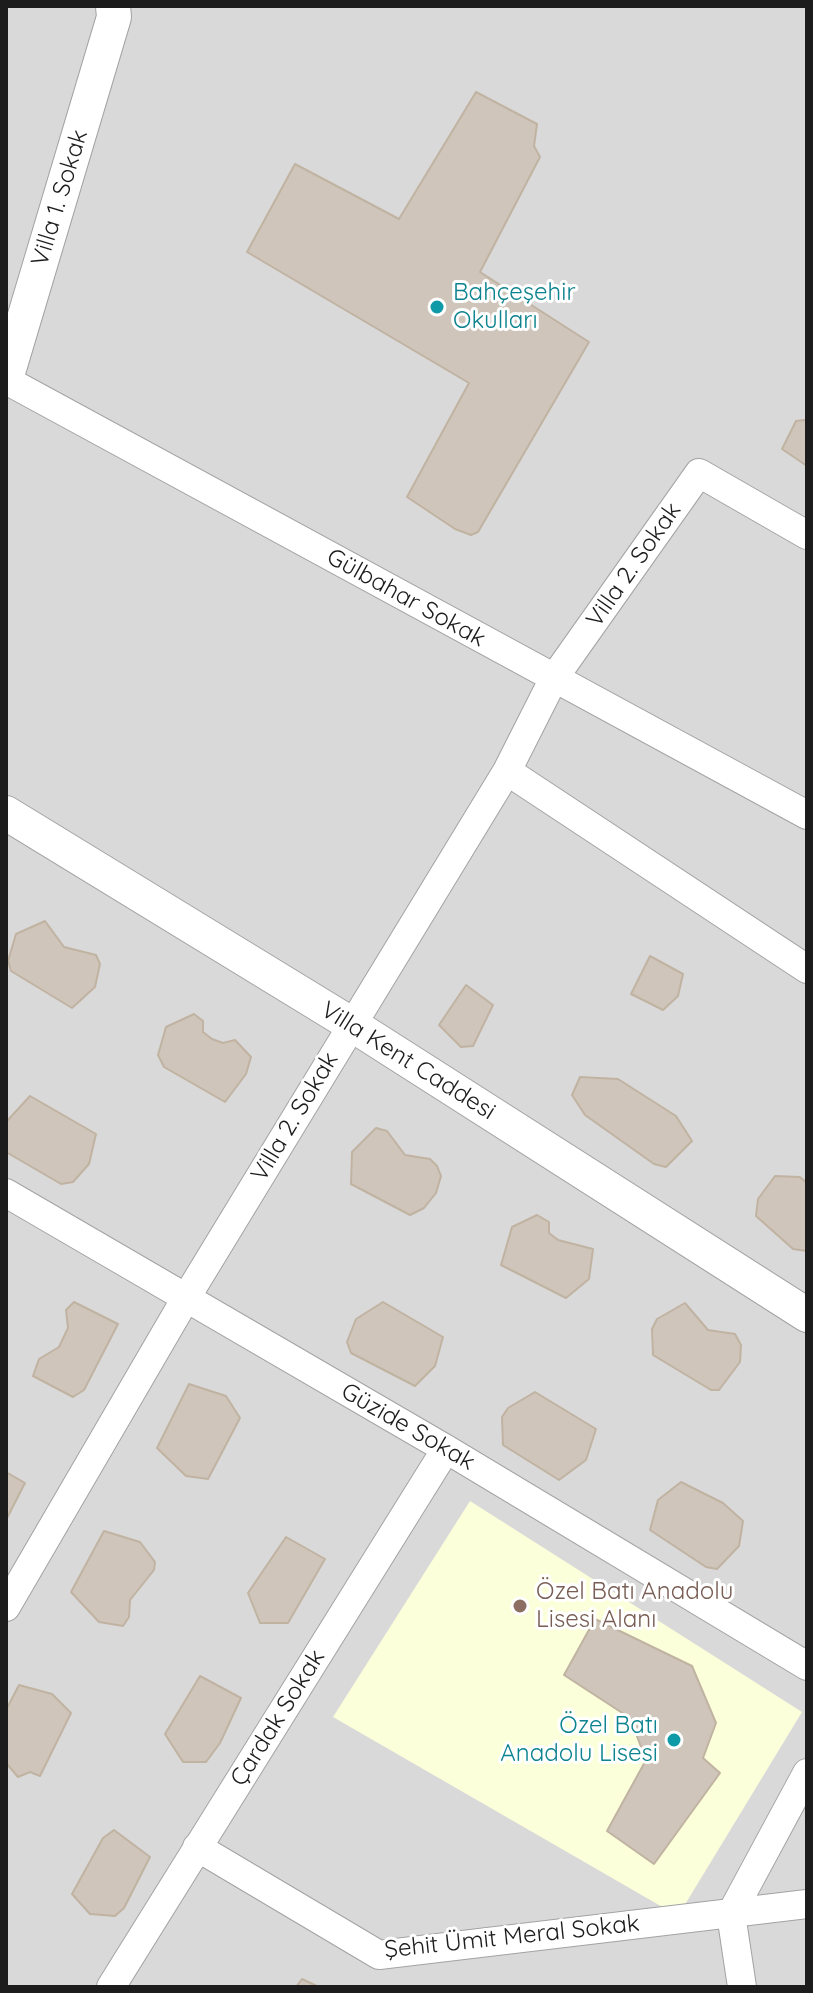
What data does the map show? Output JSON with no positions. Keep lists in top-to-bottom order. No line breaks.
{"streets":{"street":["Villa 1. Sokak","Villa 2. Sokak","Gülbahar Sokak","Villa Kent Caddesi","Güzide Sokak","Çardak Sokak","Şehit Ümit Meral Sokak"]},"crossings":[["Villa 1. Sokak","Gülbahar Sokak"],["Villa 2. Sokak","Gülbahar Sokak"],["Villa 2. Sokak","Villa Kent Caddesi"],["Villa 2. Sokak","Güzide Sokak"],["Güzide Sokak","Çardak Sokak"],["Çardak Sokak","Şehit Ümit Meral Sokak"]],"places":["Bahçeşehir Okulları","Özel Batı Anadolu Lisesi Alanı","Özel Batı Anadolu Lisesi"]}
